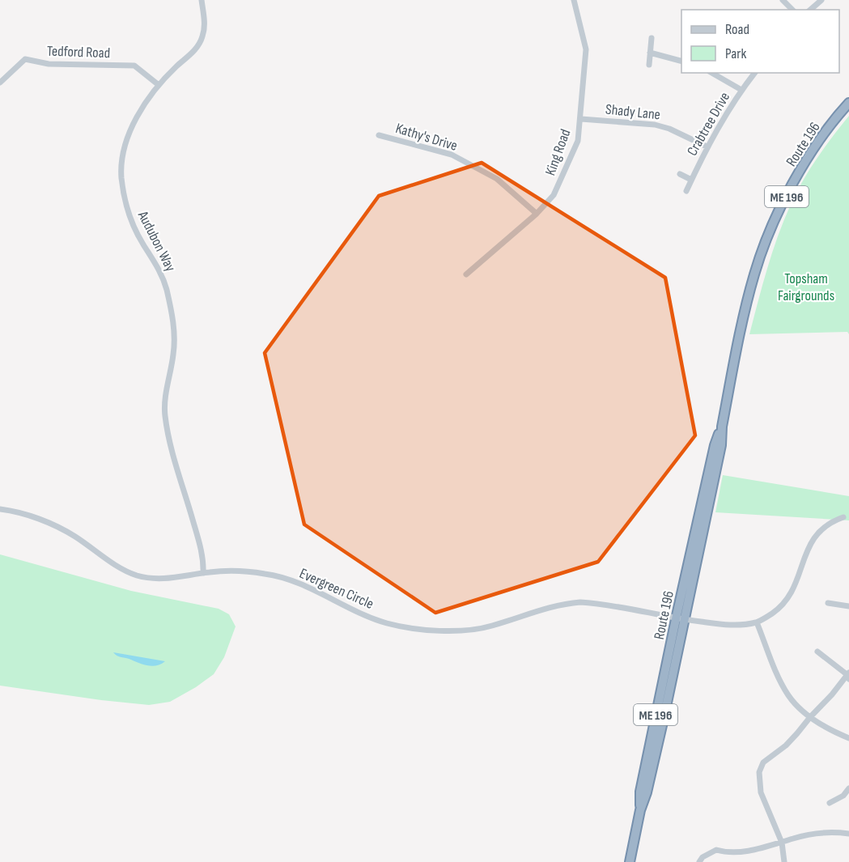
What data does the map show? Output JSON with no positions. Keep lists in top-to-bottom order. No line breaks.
{"streets":{"highway":["Route 196","ME 196"],"street":["Tedford Road","Shady Lane","Crabtree Drive","Kathy's Drive","King Road","Audubon Way","Evergreen Circle"]},"crossings":[["Tedford Road","Audubon Way"],["Shady Lane","Crabtree Drive"],["Shady Lane","King Road"],["Kathy's Drive","King Road"],["Route 196","Evergreen Circle"],["Audubon Way","Evergreen Circle"]],"parks":["Topsham Fairgrounds"],"legend":["Road","Park"]}
